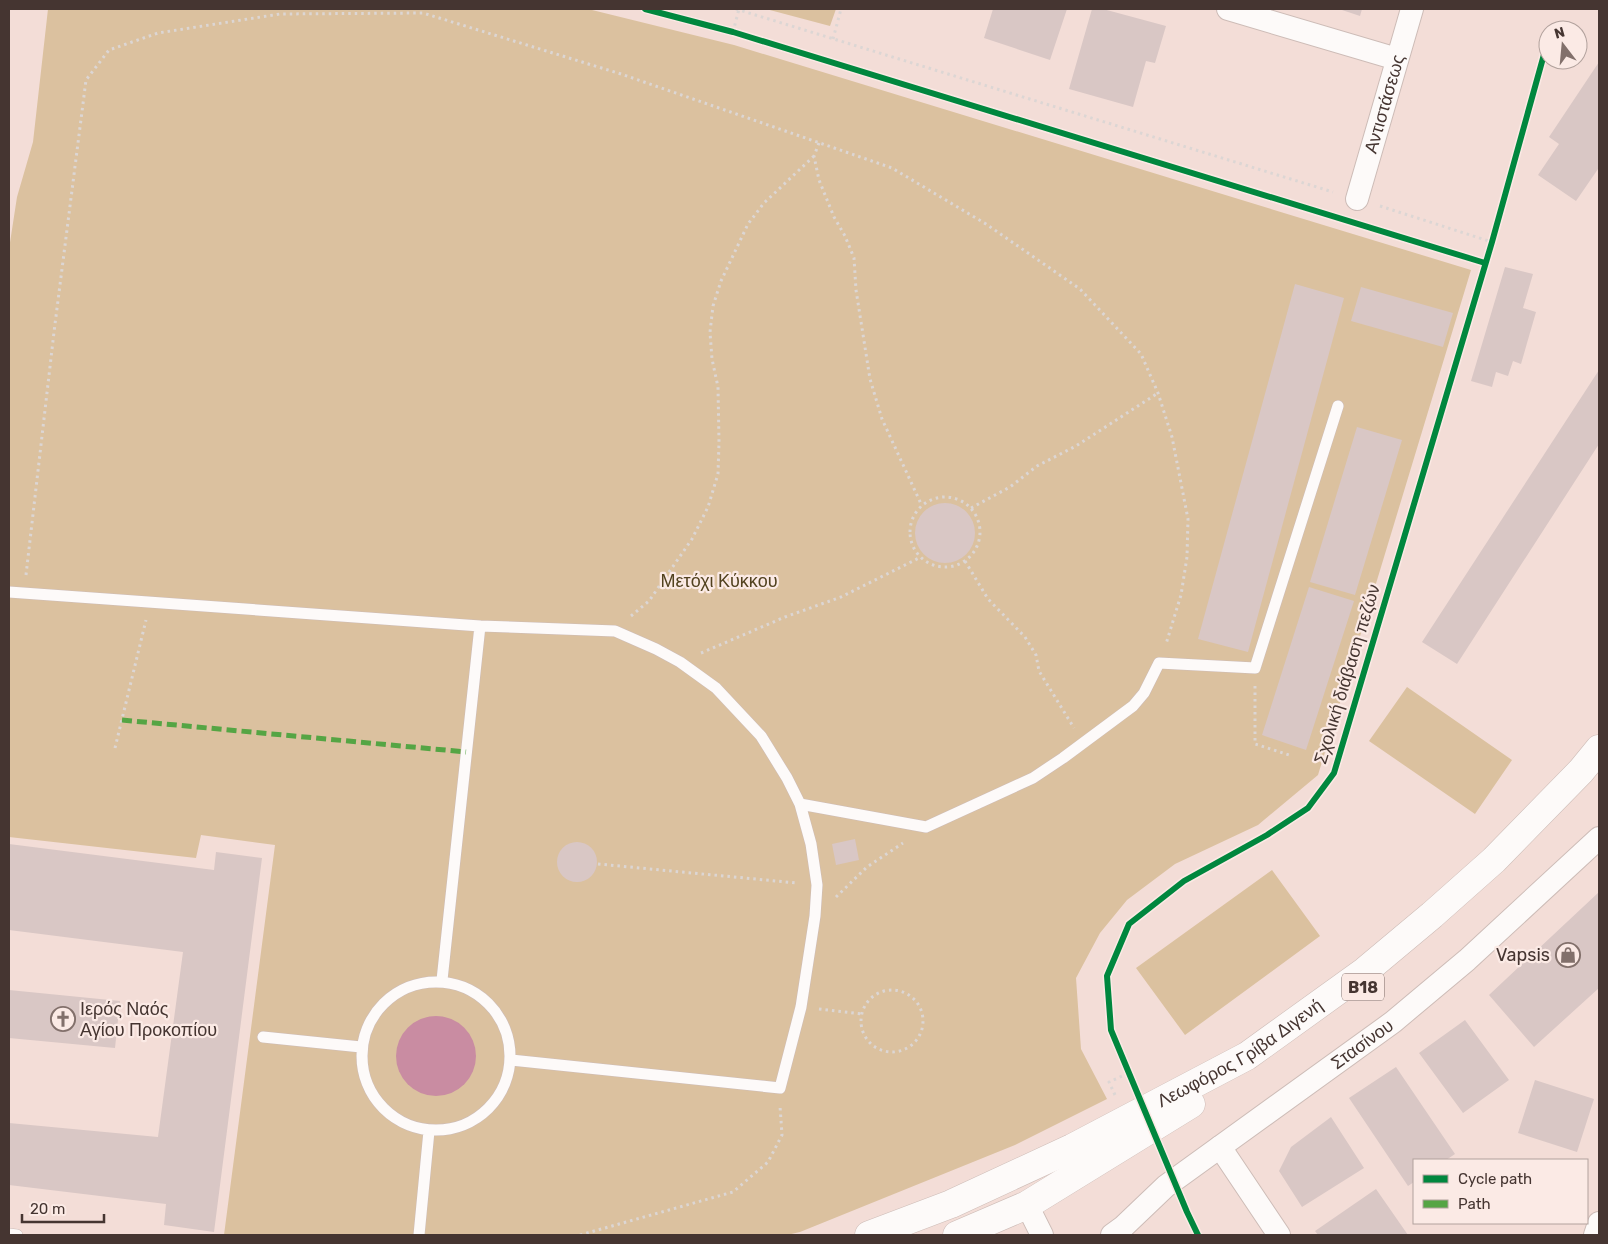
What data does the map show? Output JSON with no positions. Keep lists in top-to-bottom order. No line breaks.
{"streets":{"main road":["B18","Λεωφόρος Γρίβα Διγενή"],"street":["Αντιστάσεως","Στασίνου"],"cycle path":["Σχολική διάβαση πεζών"]},"parks":["Μετόχι Κύκκου"],"places":{"shop":["Vapsis"],"church":["Ιερός Ναός Αγίου Προκοπίου"]},"legend":["Cycle path","Path"],"scale_bar":"20 m","north":"top"}
